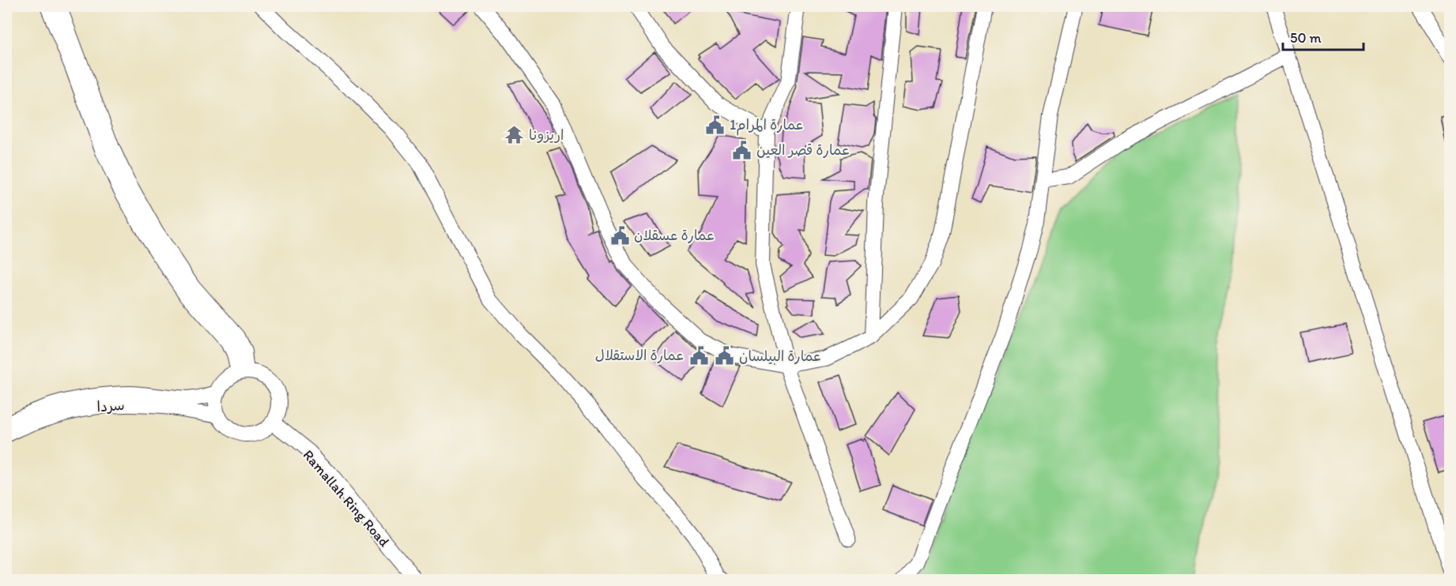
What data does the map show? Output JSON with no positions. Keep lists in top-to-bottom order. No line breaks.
{"streets":{"street":["سردا","Ramallah Ring Road"]},"crossings":[["سردا","Ramallah Ring Road"]],"places":{"public building":["عمارة المرام1","عمارة قصر العين","عمارة عسقلان","عمارة الاستقلال","عمارة البيلسان"],"temple":["اريزونا"]},"scale_bar":"50 m"}
